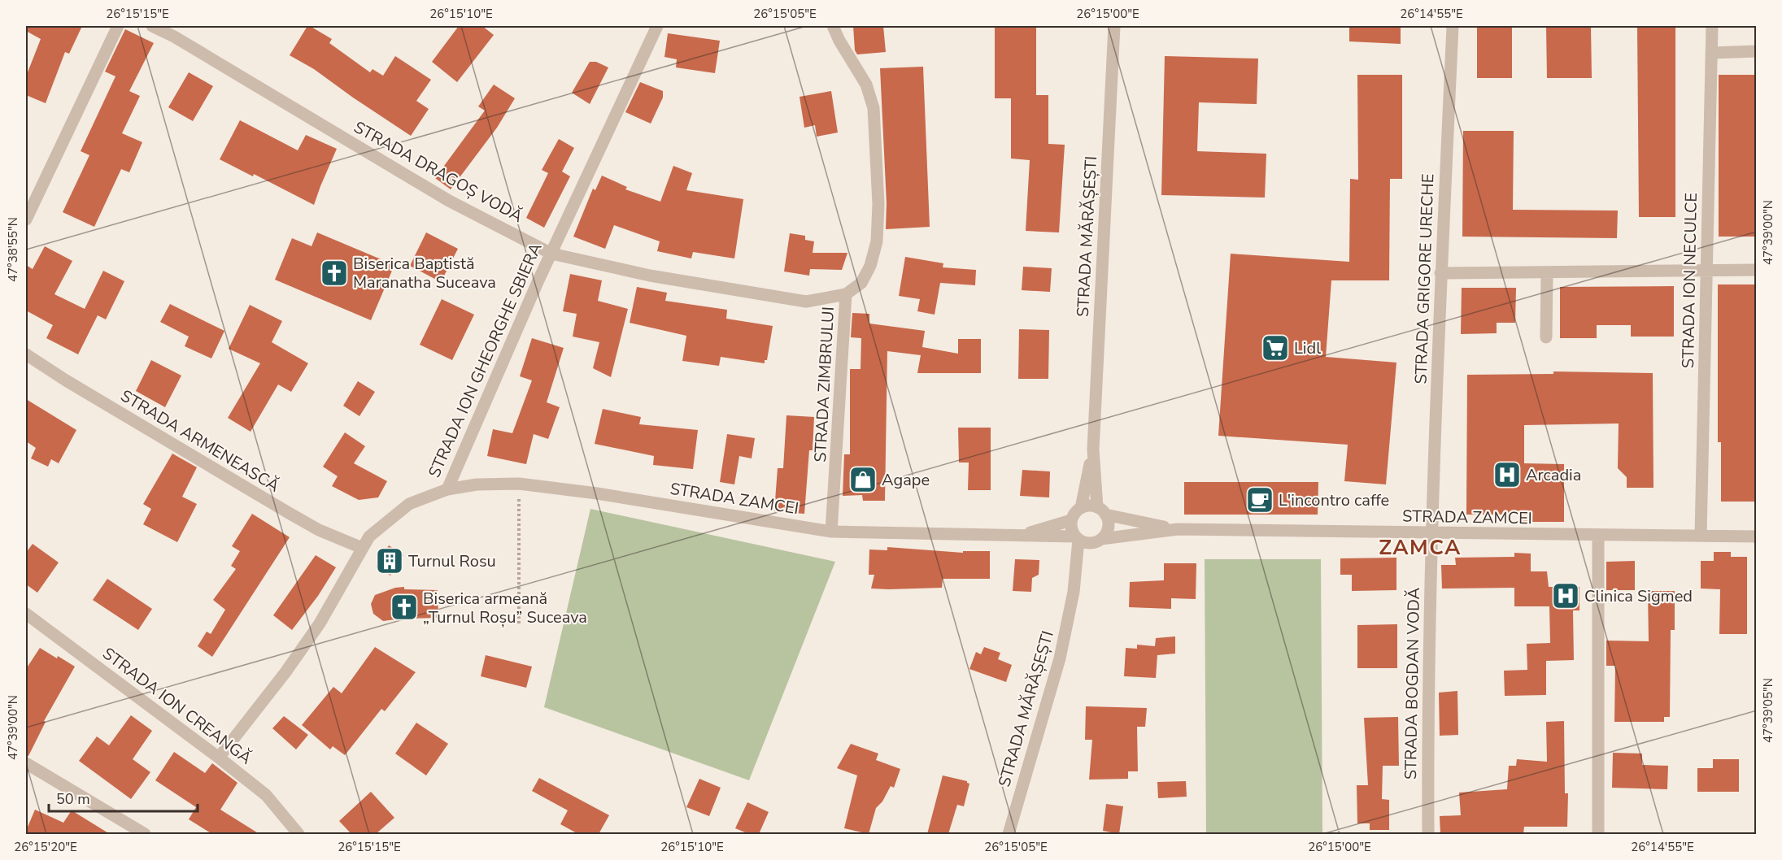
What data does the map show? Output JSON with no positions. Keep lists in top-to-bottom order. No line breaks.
{"streets":{"street":["STRADA DRAGOȘ VODĂ","STRADA MĂRĂȘEȘTI","STRADA GRIGORE URECHE","STRADA ION NECULCE","STRADA ION GHEORGHE SBIERA","STRADA ZIMBRULUI","STRADA ARMENEASCĂ","STRADA ZAMCEI","STRADA BOGDAN VODĂ","STRADA ION CREANGĂ"]},"crossings":[["STRADA DRAGOȘ VODĂ","STRADA ION GHEORGHE SBIERA"],["STRADA DRAGOȘ VODĂ","STRADA ZIMBRULUI"],["STRADA MĂRĂȘEȘTI","STRADA ZAMCEI"],["STRADA GRIGORE URECHE","STRADA ZAMCEI"],["STRADA GRIGORE URECHE","STRADA BOGDAN VODĂ"],["STRADA ION NECULCE","STRADA ZAMCEI"],["STRADA ION GHEORGHE SBIERA","STRADA ARMENEASCĂ"],["STRADA ION GHEORGHE SBIERA","STRADA ZAMCEI"],["STRADA ION GHEORGHE SBIERA","STRADA ION CREANGĂ"],["STRADA ZIMBRULUI","STRADA ZAMCEI"],["STRADA ZAMCEI","STRADA BOGDAN VODĂ"]],"districts":["ZAMCA"],"places":{"church":["Biserica Baptistă Maranatha Suceava","Biserica armeană „Turnul Roșu” Suceava"],"supermarket":["Lidl"],"hospital":["Arcadia","Clinica Sigmed"],"shop":["Agape"],"cafe":["L'incontro caffe"],"building":["Turnul Rosu"]},"scale_bar":"50 m","coordinates":["26°15'15\"E","26°15'10\"E","26°15'05\"E","26°15'00\"E","26°14'55\"E","47°39'00\"N","47°38'55\"N","47°39'05\"N","26°15'20\"E"]}
